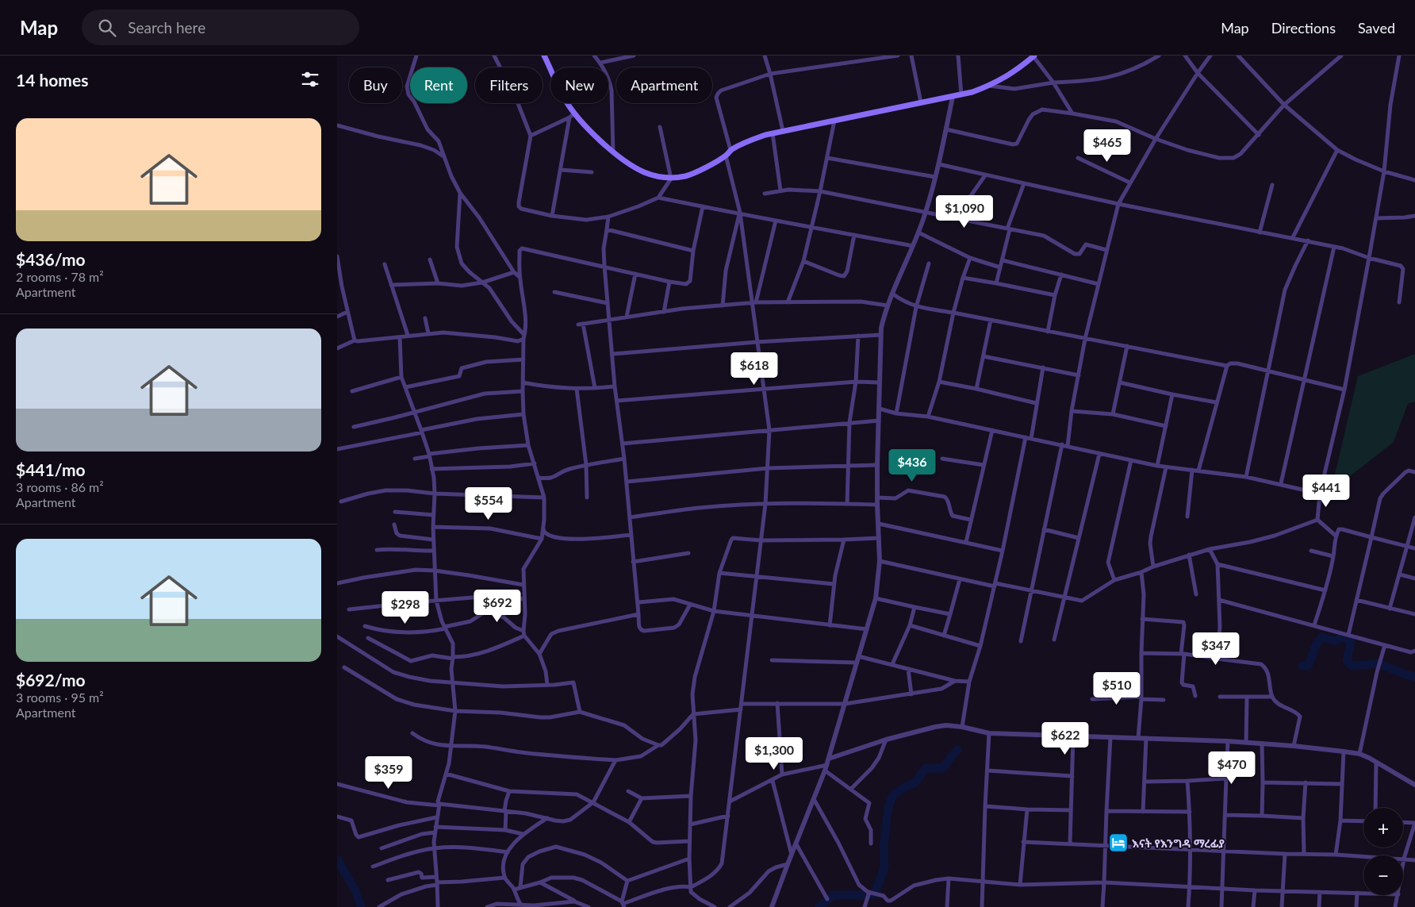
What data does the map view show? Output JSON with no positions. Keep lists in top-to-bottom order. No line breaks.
{"places":{"hotel":["እናት የእንግዳ ማረፊያ"]},"page":{"header":"Map","search":"Search here","nav":["Map","Directions","Saved"],"heading":"14 homes","chip":["Buy","Rent","Filters","New","Apartment"],"list":[{"name":"$436/mo","note":"2 rooms · 78 m² · Apartment"},{"name":"$441/mo","note":"3 rooms · 86 m² · Apartment"},{"name":"$692/mo","note":"3 rooms · 95 m² · Apartment"}],"price":["$465","$1,090","$618","$436","$441","$554","$692","$298","$347","$510","$622","$1,300","$470","$359"],"map_buttons":["+","−"]}}
